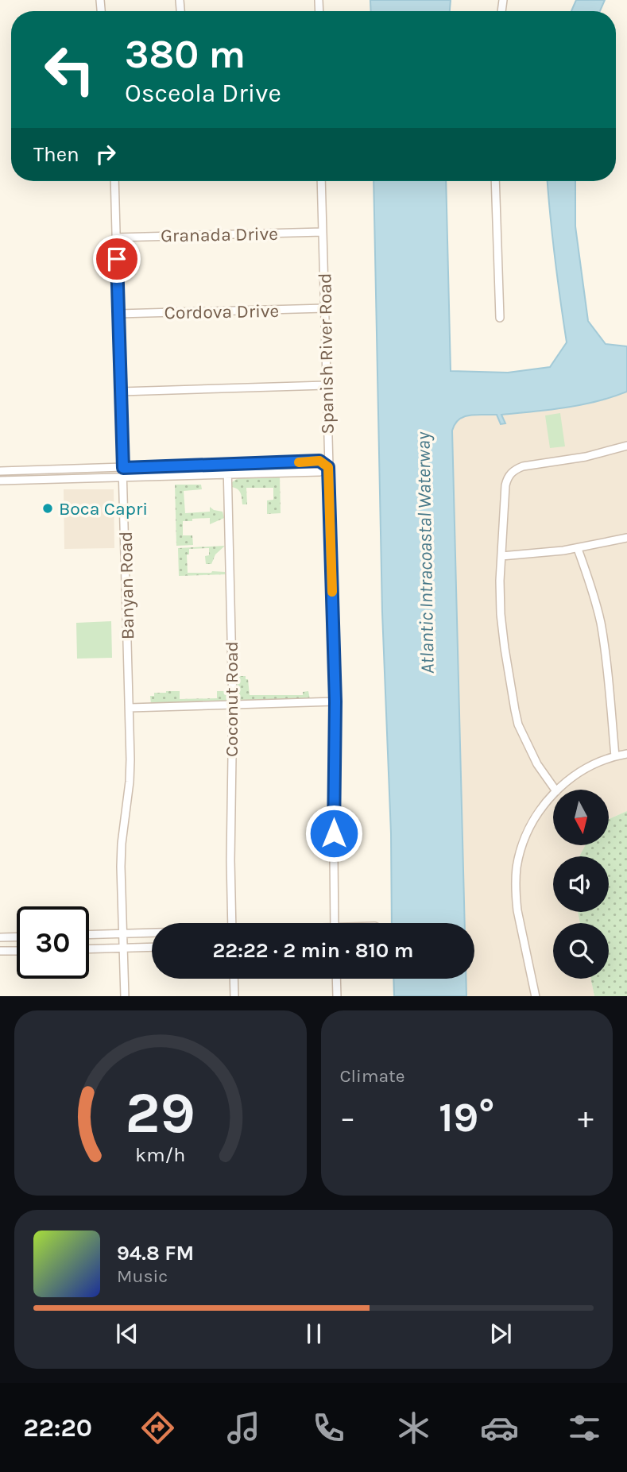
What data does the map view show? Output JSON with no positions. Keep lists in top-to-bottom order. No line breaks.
{"streets":{"street":["Granada Drive","Cordova Drive","Spanish River Road","Banyan Road","Coconut Road"]},"crossings":[["Granada Drive","Spanish River Road"],["Granada Drive","Banyan Road"],["Cordova Drive","Spanish River Road"],["Cordova Drive","Banyan Road"]],"water":["Atlantic Intracoastal Waterway"],"places":["Boca Capri"],"north":"bottom","page":{"turn":["380 m","Osceola Drive"],"then":"Then","limit":"30","trip":"22:22 · 2 min · 810 m","tile":"Climate","heat":["−","19°","+"],"song":["94.8 FM","Music"],"tabs":"22:20","gauge":["29","km/h"]}}
